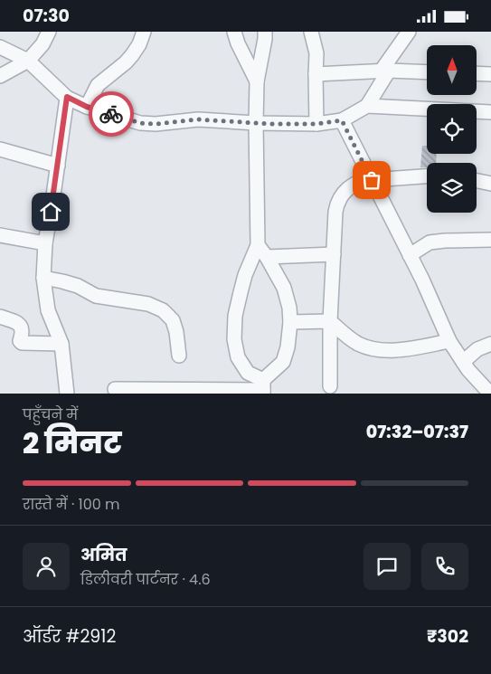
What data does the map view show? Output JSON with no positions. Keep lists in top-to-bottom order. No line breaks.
{"north":"top","page":{"status":"07:30","heading":["2 मिनट","पहुँचने में","07:32–07:37"],"panel":["अमित","डिलीवरी पार्टनर · 4.6","ऑर्डर #2912","₹302"],"bar":"रास्ते में · 100 m"}}
